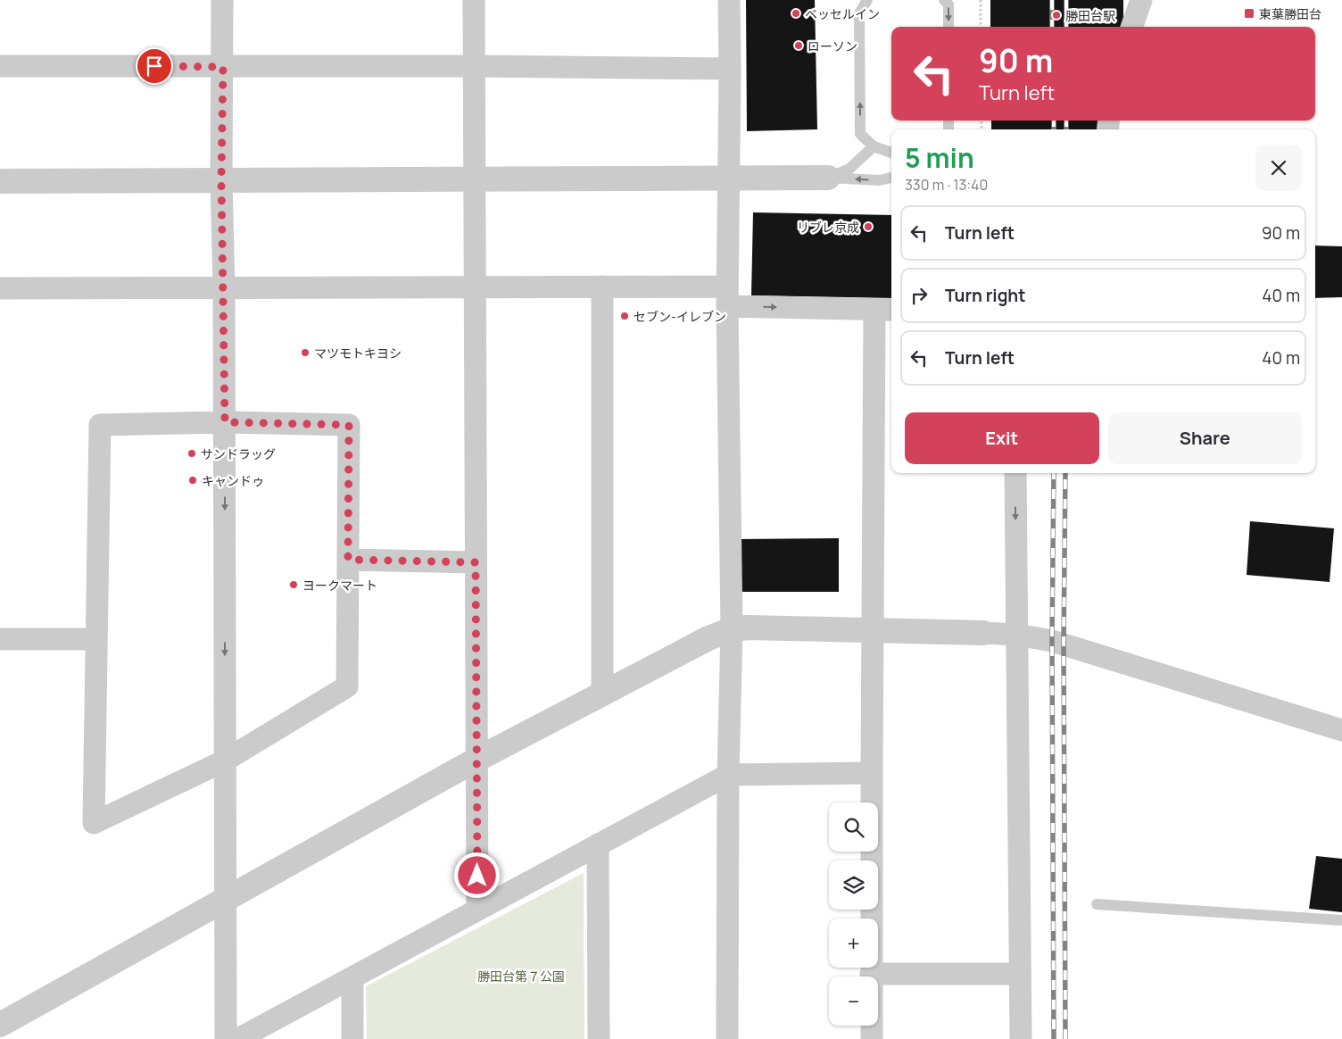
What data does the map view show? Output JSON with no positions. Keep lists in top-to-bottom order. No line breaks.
{"parks":["勝田台第７公園"],"places":{"other":["ベッセルイン","勝田台駅","ローソン","リブレ京成","セブン-イレブン","マツモトキヨシ","サンドラッグ","キャンドゥ","ヨークマート"],"transit":["東葉勝田台"]},"page":{"turn":["90 m","Turn left"],"heading":["5 min","330 m · 13:40"],"list":[{"name":"Turn left","value":"90 m"},{"name":"Turn right","value":"40 m"},{"name":"Turn left","value":"40 m"}],"buttons":["Exit","Share"],"map_buttons":["+","−"]}}
